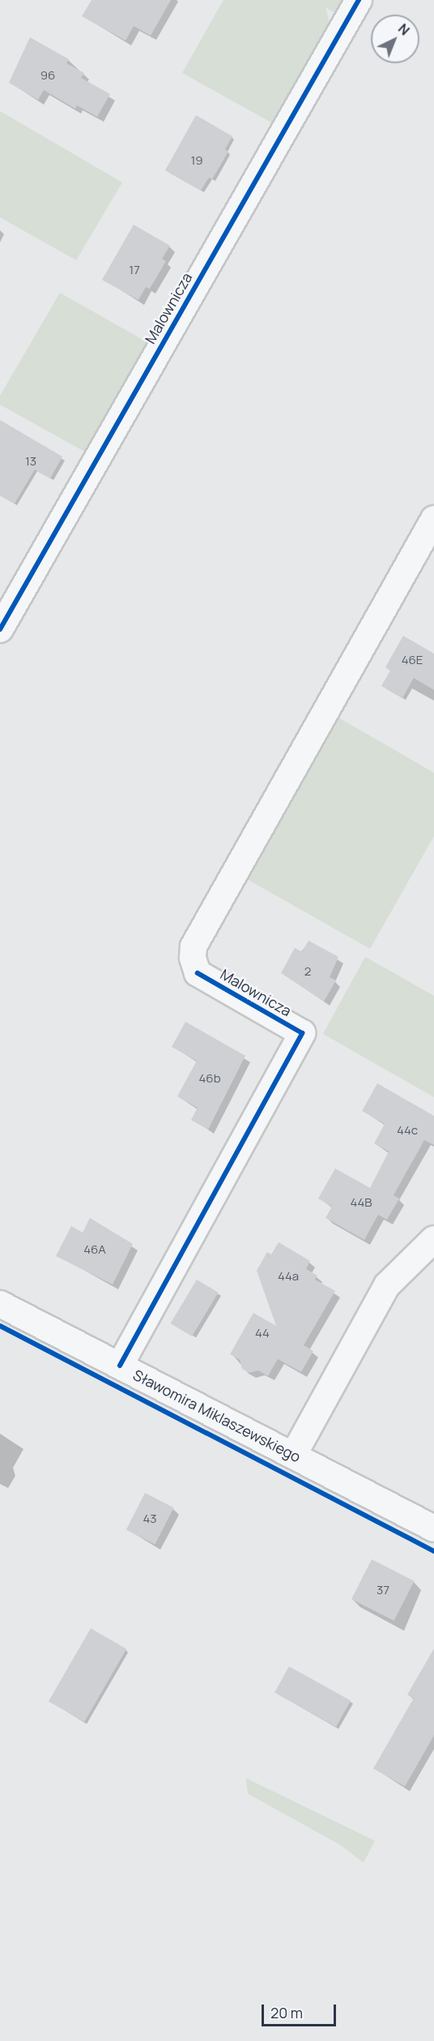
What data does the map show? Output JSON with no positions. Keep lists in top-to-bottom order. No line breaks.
{"streets":{"street":["Malownicza","Sławomira Miklaszewskiego"]},"crossings":[["Malownicza","Sławomira Miklaszewskiego"]],"house_numbers":["96","19","17","13","46E","2","46b","44c","44B","46A","44a","44","43","37"],"scale_bar":"20 m","north":"top right"}
